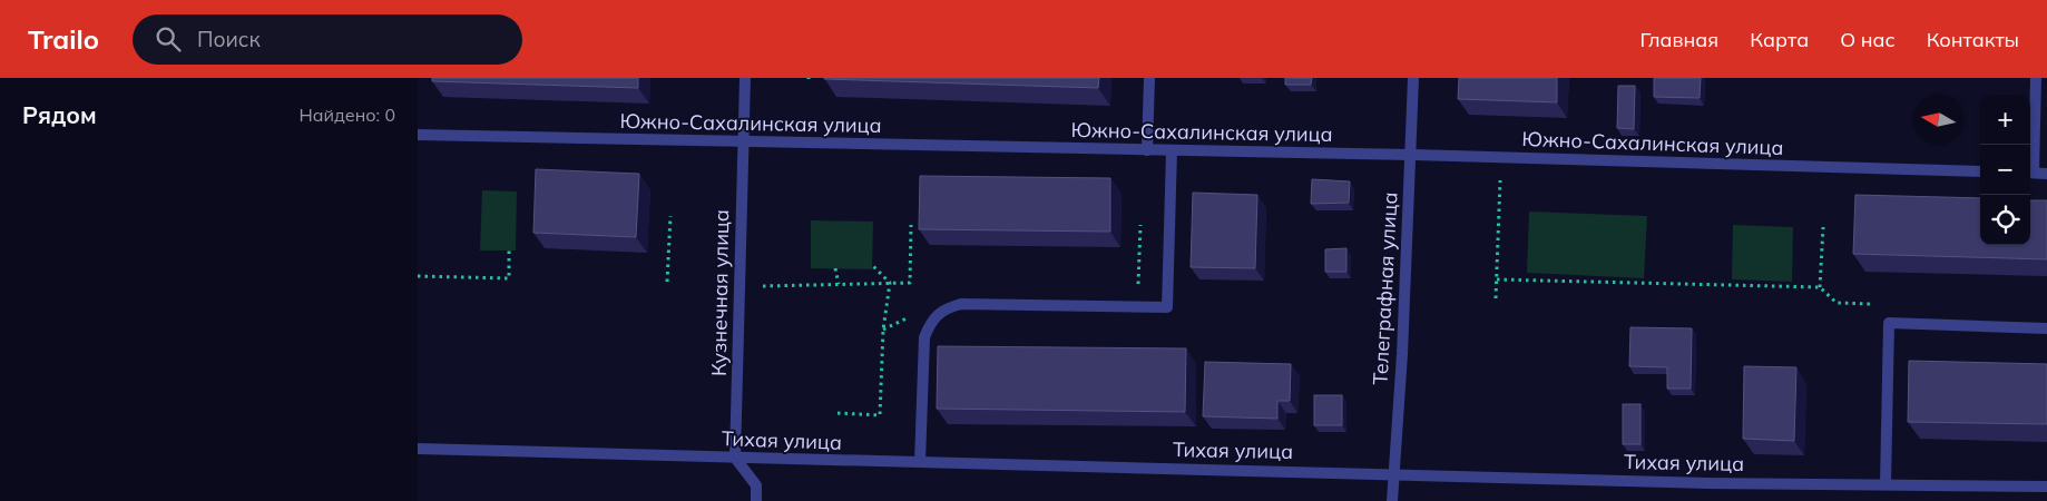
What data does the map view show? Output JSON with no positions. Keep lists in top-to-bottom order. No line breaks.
{"streets":{"street":["Южно-Сахалинская улица","Телеграфная улица","Кузнечная улица","Тихая улица"]},"crossings":[["Южно-Сахалинская улица","Телеграфная улица"],["Южно-Сахалинская улица","Кузнечная улица"],["Телеграфная улица","Тихая улица"],["Кузнечная улица","Тихая улица"]],"north":"left","page":{"header":"Trailo","search":"Поиск","nav":["Главная","Карта","О нас","Контакты"],"heading":["Рядом","Найдено: 0"],"map_buttons":["+","−"]}}
